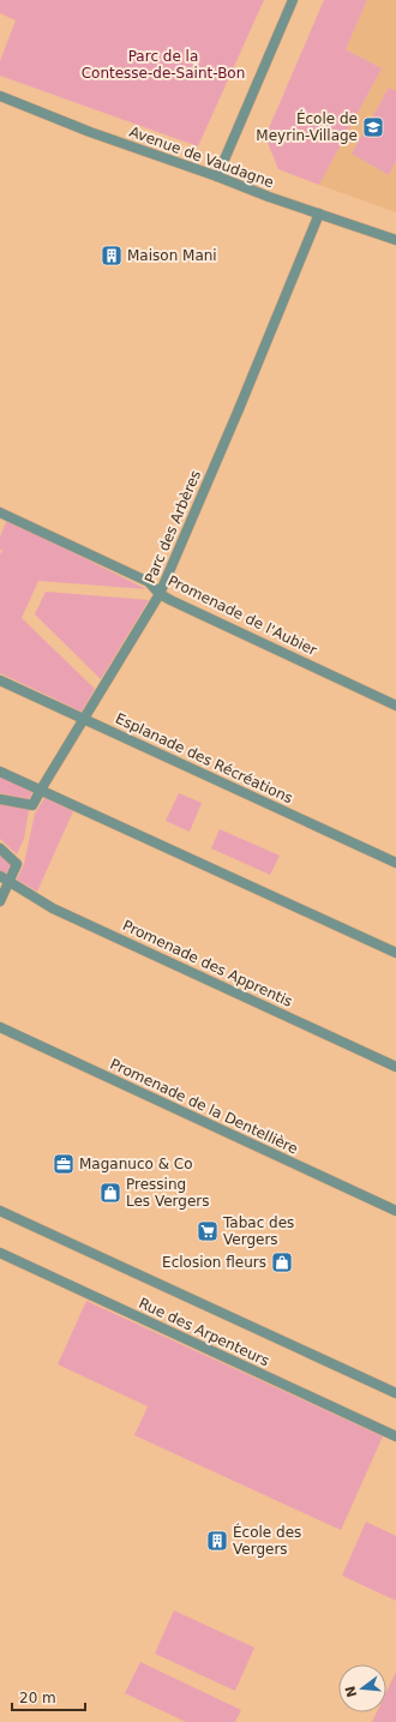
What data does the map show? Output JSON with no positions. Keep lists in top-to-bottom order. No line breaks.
{"streets":{"street":["Avenue de Vaudagne","Parc des Arbères","Promenade de l'Aubier","Esplanade des Récréations","Promenade des Apprentis","Promenade de la Dentellière","Rue des Arpenteurs"]},"crossings":[["Avenue de Vaudagne","Parc des Arbères"],["Parc des Arbères","Promenade de l'Aubier"],["Parc des Arbères","Esplanade des Récréations"]],"parks":["Parc de la Contesse-de-Saint-Bon"],"places":{"school or university":["École de Meyrin-Village"],"building":["Maison Mani","École des Vergers"],"office":["Maganuco & Co"],"shop":["Pressing Les Vergers","Eclosion fleurs"],"supermarket":["Tabac des Vergers"]},"scale_bar":"20 m","north":"left"}
